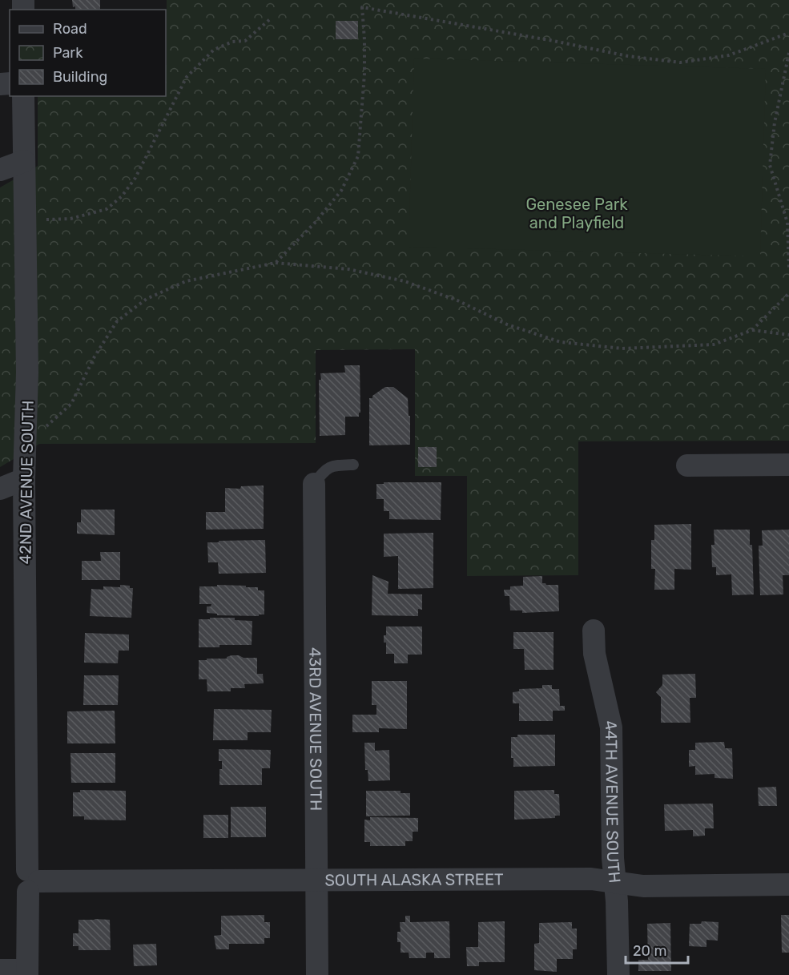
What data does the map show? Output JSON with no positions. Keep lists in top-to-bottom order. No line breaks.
{"streets":{"street":["42ND AVENUE SOUTH","43RD AVENUE SOUTH","44TH AVENUE SOUTH","SOUTH ALASKA STREET"]},"crossings":[["42ND AVENUE SOUTH","SOUTH ALASKA STREET"],["43RD AVENUE SOUTH","SOUTH ALASKA STREET"],["44TH AVENUE SOUTH","SOUTH ALASKA STREET"]],"parks":["Genesee Park and Playfield"],"legend":["Road","Park","Building"],"scale_bar":"20 m"}
